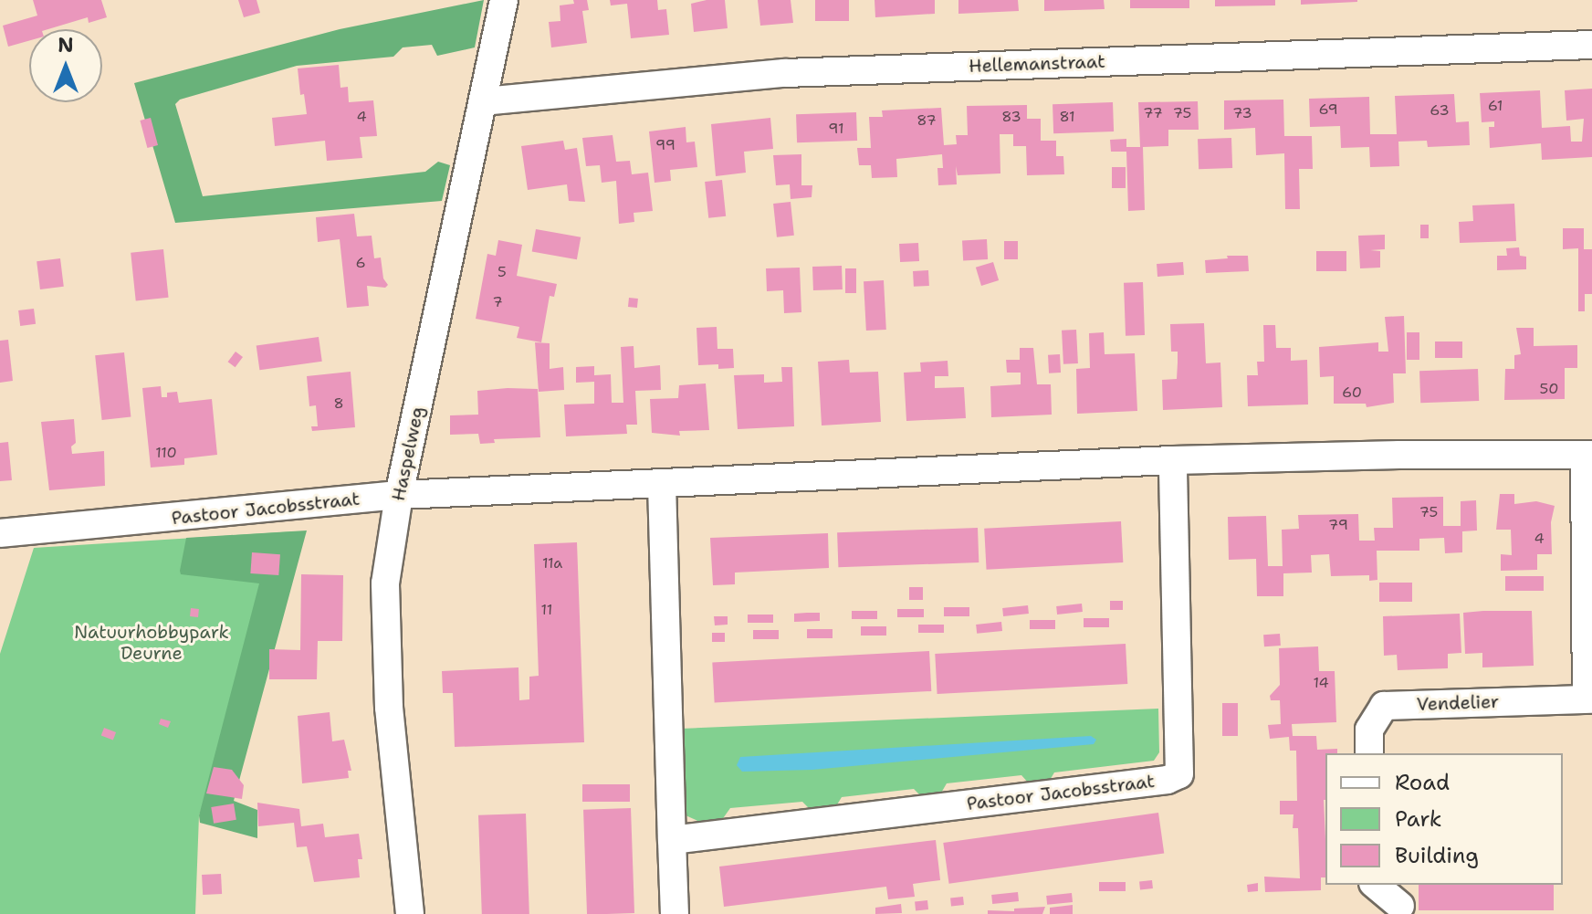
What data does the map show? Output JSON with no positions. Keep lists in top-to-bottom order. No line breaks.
{"streets":{"street":["Hellemanstraat","Haspelweg","Pastoor Jacobsstraat","Vendelier"]},"crossings":[["Hellemanstraat","Haspelweg"],["Haspelweg","Pastoor Jacobsstraat"],["Pastoor Jacobsstraat","Vendelier"]],"parks":["Natuurhobbypark Deurne"],"house_numbers":["61","69","63","77","75","73","4","83","81","87","91","99","6","5","7","50","60","8","110","75","79","4","11a","11","14"],"legend":["Road","Park","Building"],"north":"top"}
